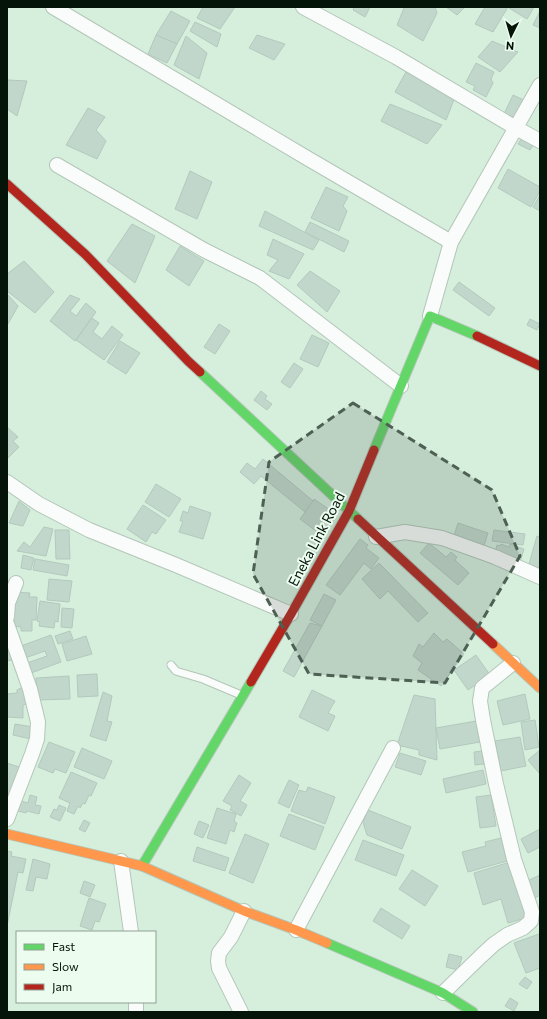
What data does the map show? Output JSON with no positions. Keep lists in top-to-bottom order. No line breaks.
{"streets":{"street":["Eneka Link Road"]},"legend":["Fast","Slow","Jam"],"north":"bottom"}
